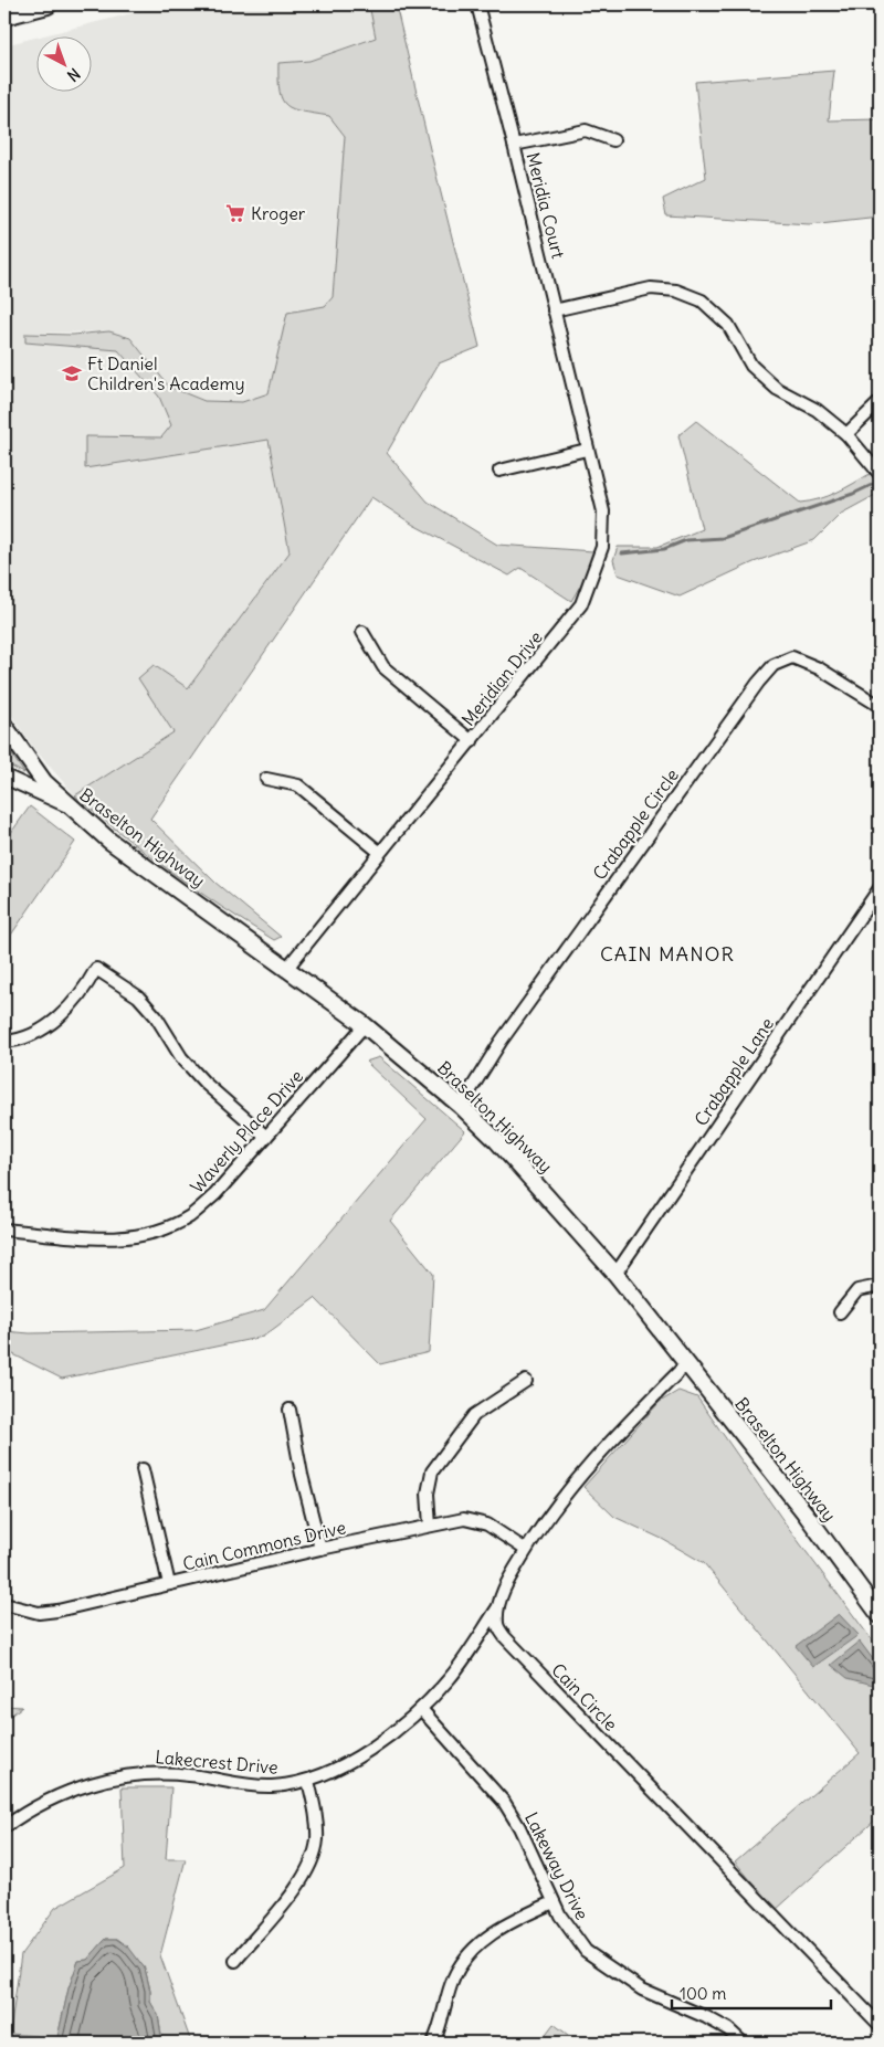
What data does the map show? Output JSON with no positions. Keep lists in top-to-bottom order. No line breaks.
{"streets":{"main road":["Braselton Highway"],"street":["Meridia Court","Meridian Drive","Crabapple Circle","Crabapple Lane","Waverly Place Drive","Cain Commons Drive","Cain Circle","Lakecrest Drive","Lakeway Drive"]},"crossings":[["Meridia Court","Meridian Drive"],["Meridian Drive","Braselton Highway"],["Crabapple Circle","Braselton Highway"],["Braselton Highway","Crabapple Lane"],["Braselton Highway","Waverly Place Drive"],["Cain Circle","Lakecrest Drive"],["Lakecrest Drive","Lakeway Drive"]],"districts":["CAIN MANOR"],"places":{"supermarket":["Kroger"],"school or university":["Ft Daniel Children's Academy"]},"scale_bar":"100 m","north":"bottom right"}
